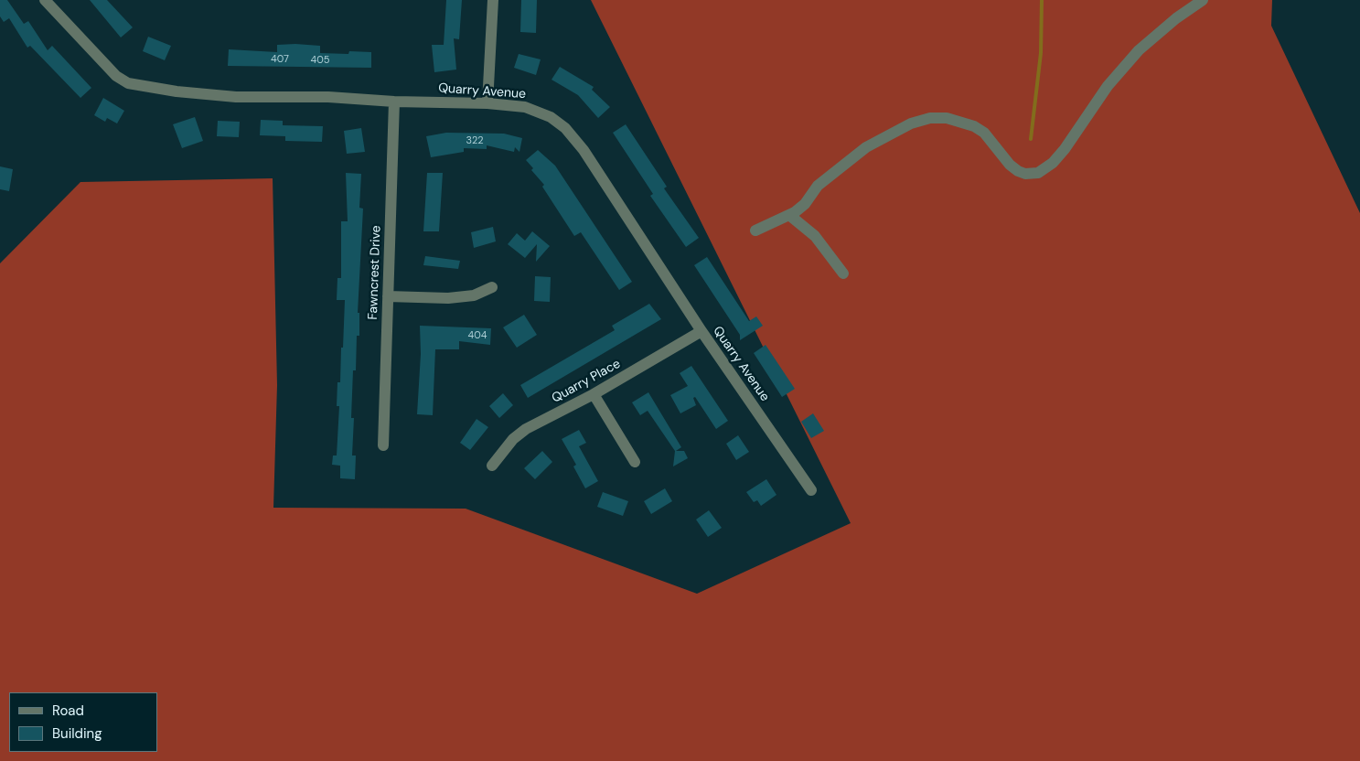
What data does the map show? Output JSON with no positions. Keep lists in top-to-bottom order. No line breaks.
{"streets":{"street":["Quarry Avenue","Fawncrest Drive","Quarry Place"]},"crossings":[["Quarry Avenue","Fawncrest Drive"],["Quarry Avenue","Quarry Place"]],"house_numbers":["407","405","322","404"],"legend":["Road","Building"]}
